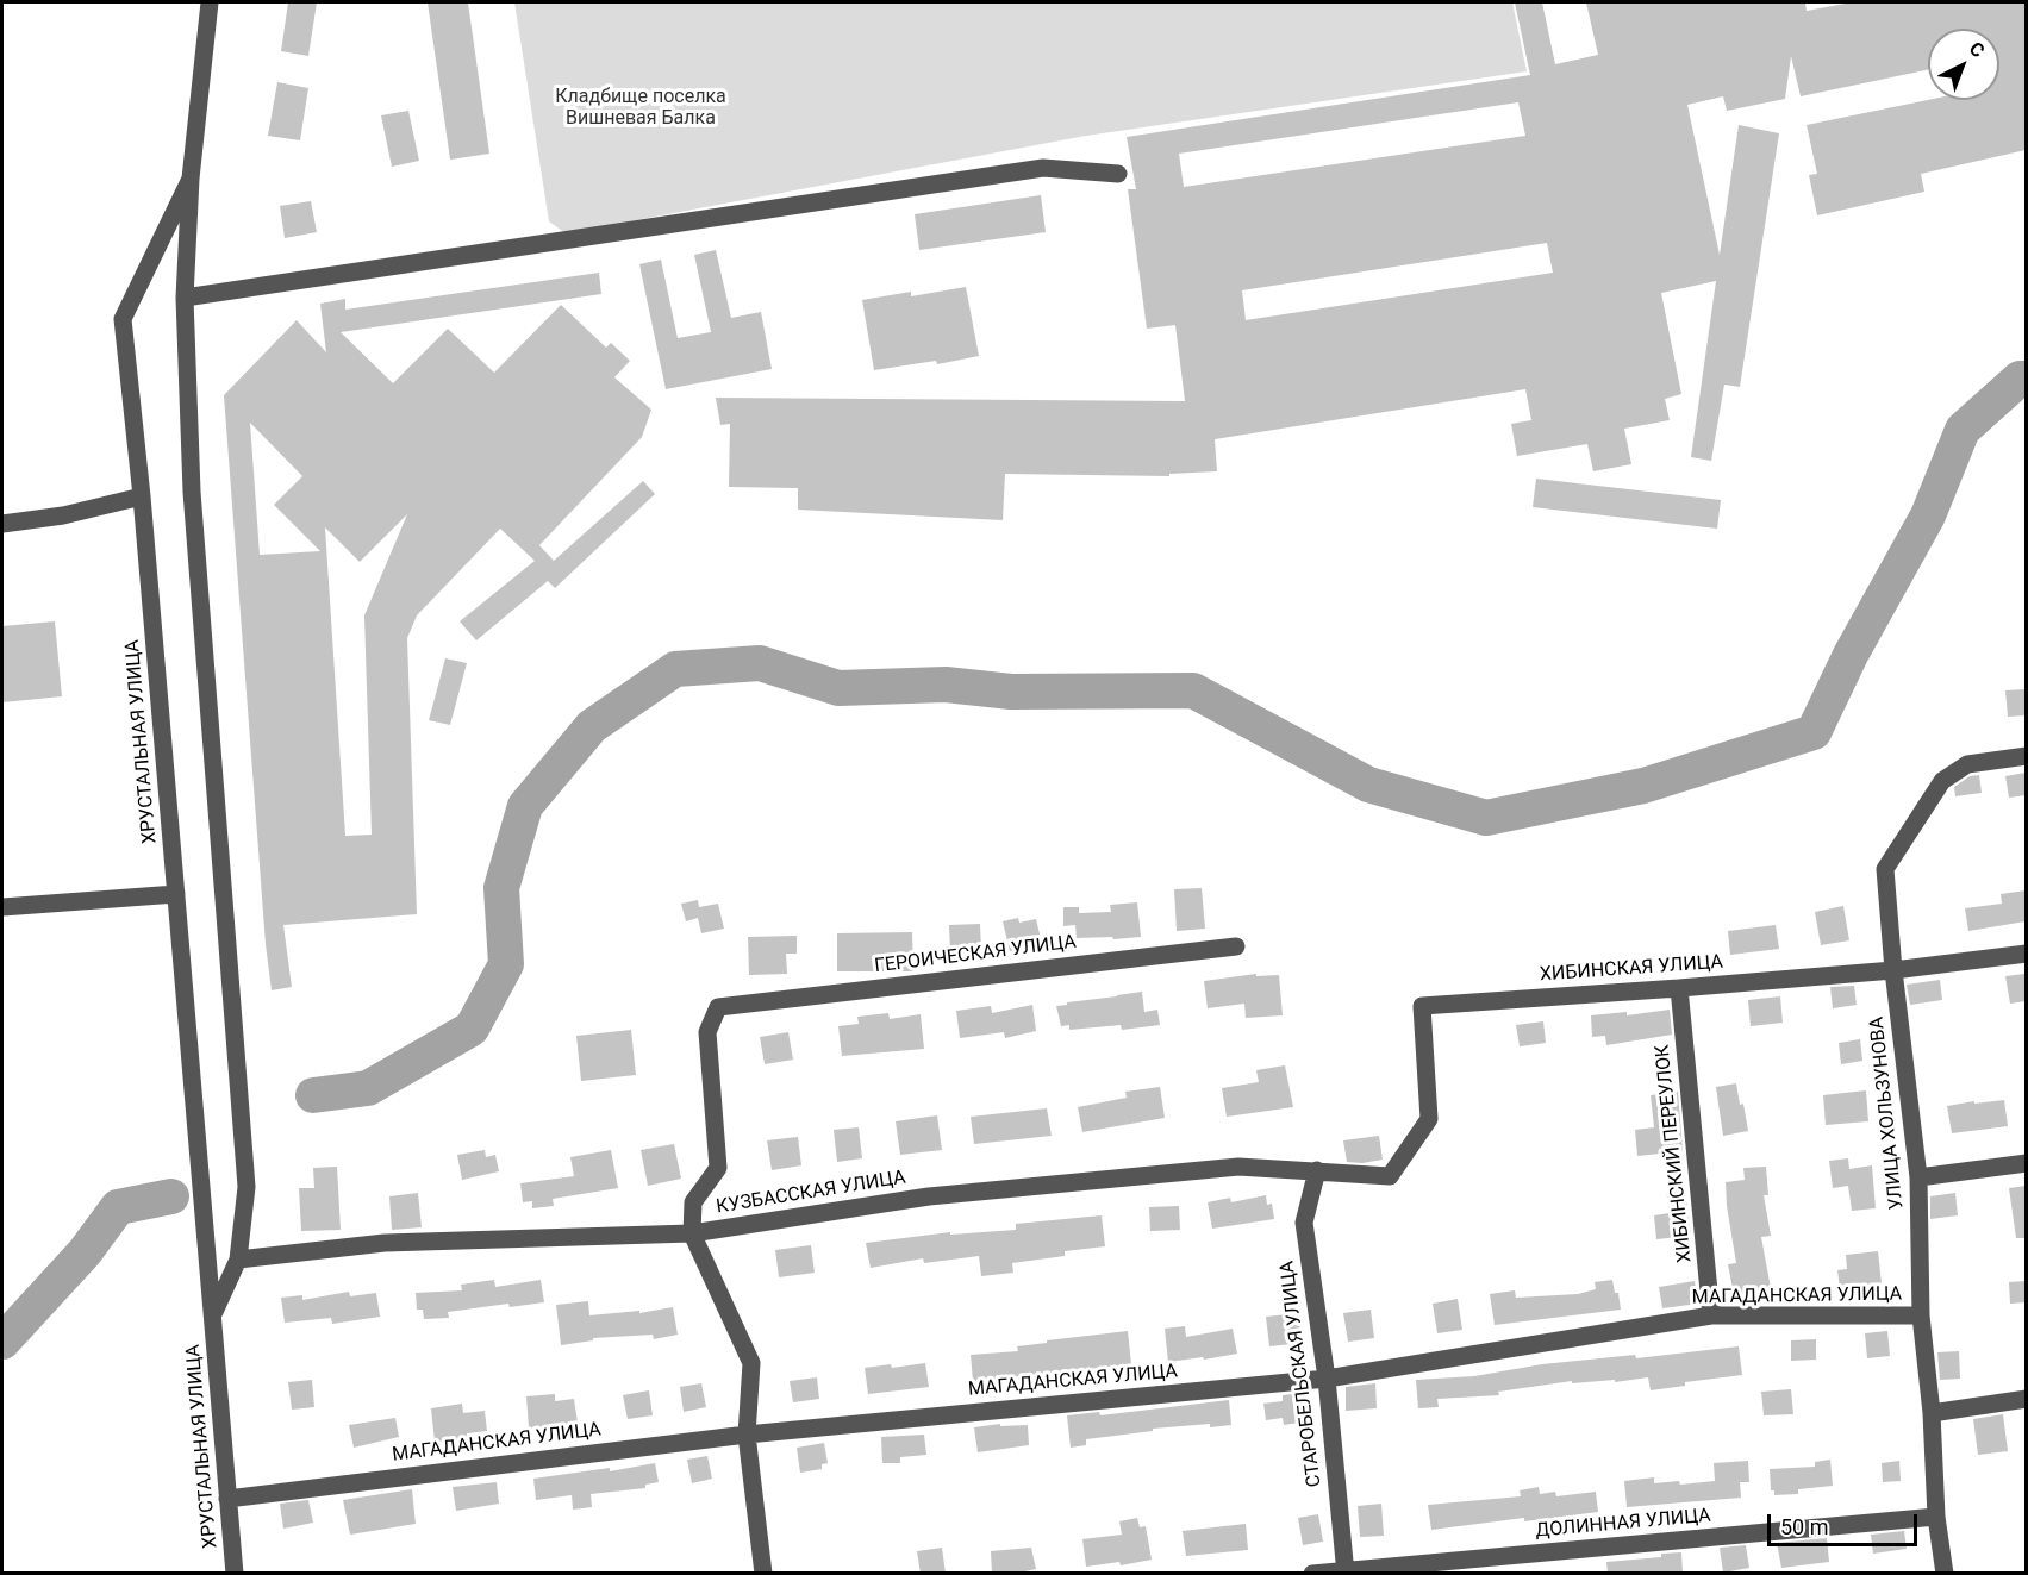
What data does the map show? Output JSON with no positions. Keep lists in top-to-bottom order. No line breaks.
{"streets":{"street":["ХРУСТАЛЬНАЯ УЛИЦА","ГЕРОИЧЕСКАЯ УЛИЦА","ХИБИНСКАЯ УЛИЦА","УЛИЦА ХОЛЬЗУНОВА","ХИБИНСКИЙ ПЕРЕУЛОК","КУЗБАССКАЯ УЛИЦА","МАГАДАНСКАЯ УЛИЦА","СТАРОБЕЛЬСКАЯ УЛИЦА","ДОЛИННАЯ УЛИЦА"]},"crossings":[["ХРУСТАЛЬНАЯ УЛИЦА","КУЗБАССКАЯ УЛИЦА"],["ХРУСТАЛЬНАЯ УЛИЦА","МАГАДАНСКАЯ УЛИЦА"],["ГЕРОИЧЕСКАЯ УЛИЦА","КУЗБАССКАЯ УЛИЦА"],["ХИБИНСКАЯ УЛИЦА","УЛИЦА ХОЛЬЗУНОВА"],["ХИБИНСКАЯ УЛИЦА","ХИБИНСКИЙ ПЕРЕУЛОК"],["ХИБИНСКАЯ УЛИЦА","КУЗБАССКАЯ УЛИЦА"],["УЛИЦА ХОЛЬЗУНОВА","МАГАДАНСКАЯ УЛИЦА"],["УЛИЦА ХОЛЬЗУНОВА","ДОЛИННАЯ УЛИЦА"],["ХИБИНСКИЙ ПЕРЕУЛОК","МАГАДАНСКАЯ УЛИЦА"],["КУЗБАССКАЯ УЛИЦА","СТАРОБЕЛЬСКАЯ УЛИЦА"],["МАГАДАНСКАЯ УЛИЦА","СТАРОБЕЛЬСКАЯ УЛИЦА"],["СТАРОБЕЛЬСКАЯ УЛИЦА","ДОЛИННАЯ УЛИЦА"]],"parks":["Кладбище поселка Вишневая Балка"],"scale_bar":"50 m","north":"top right"}
